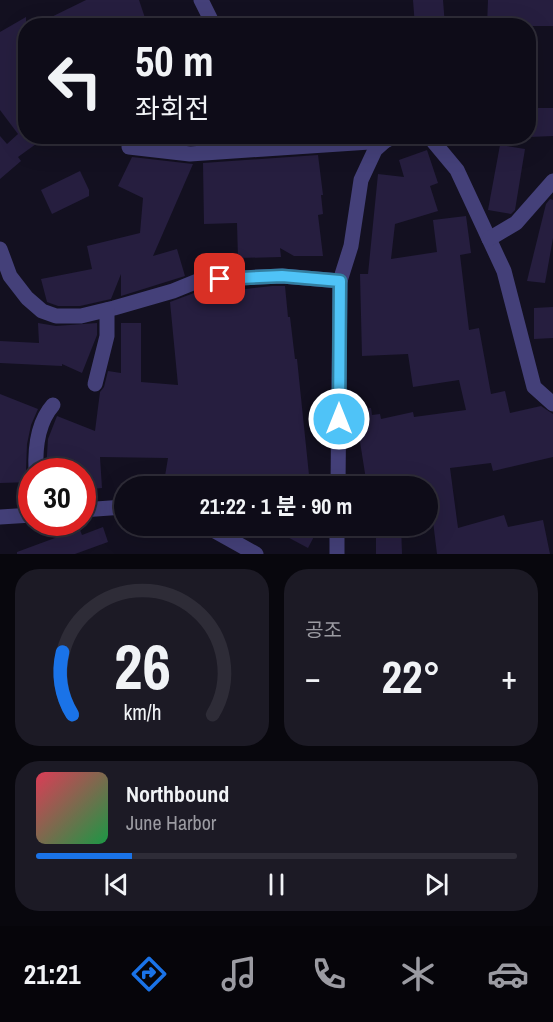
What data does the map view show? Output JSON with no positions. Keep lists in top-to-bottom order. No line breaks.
{"page":{"turn":["50 m","좌회전"],"limit":"30","trip":"21:22 · 1 분 · 90 m","tile":"공조","heat":["−","22°","+"],"song":["Northbound","June Harbor"],"tabs":"21:21","gauge":["26","km/h"]}}
